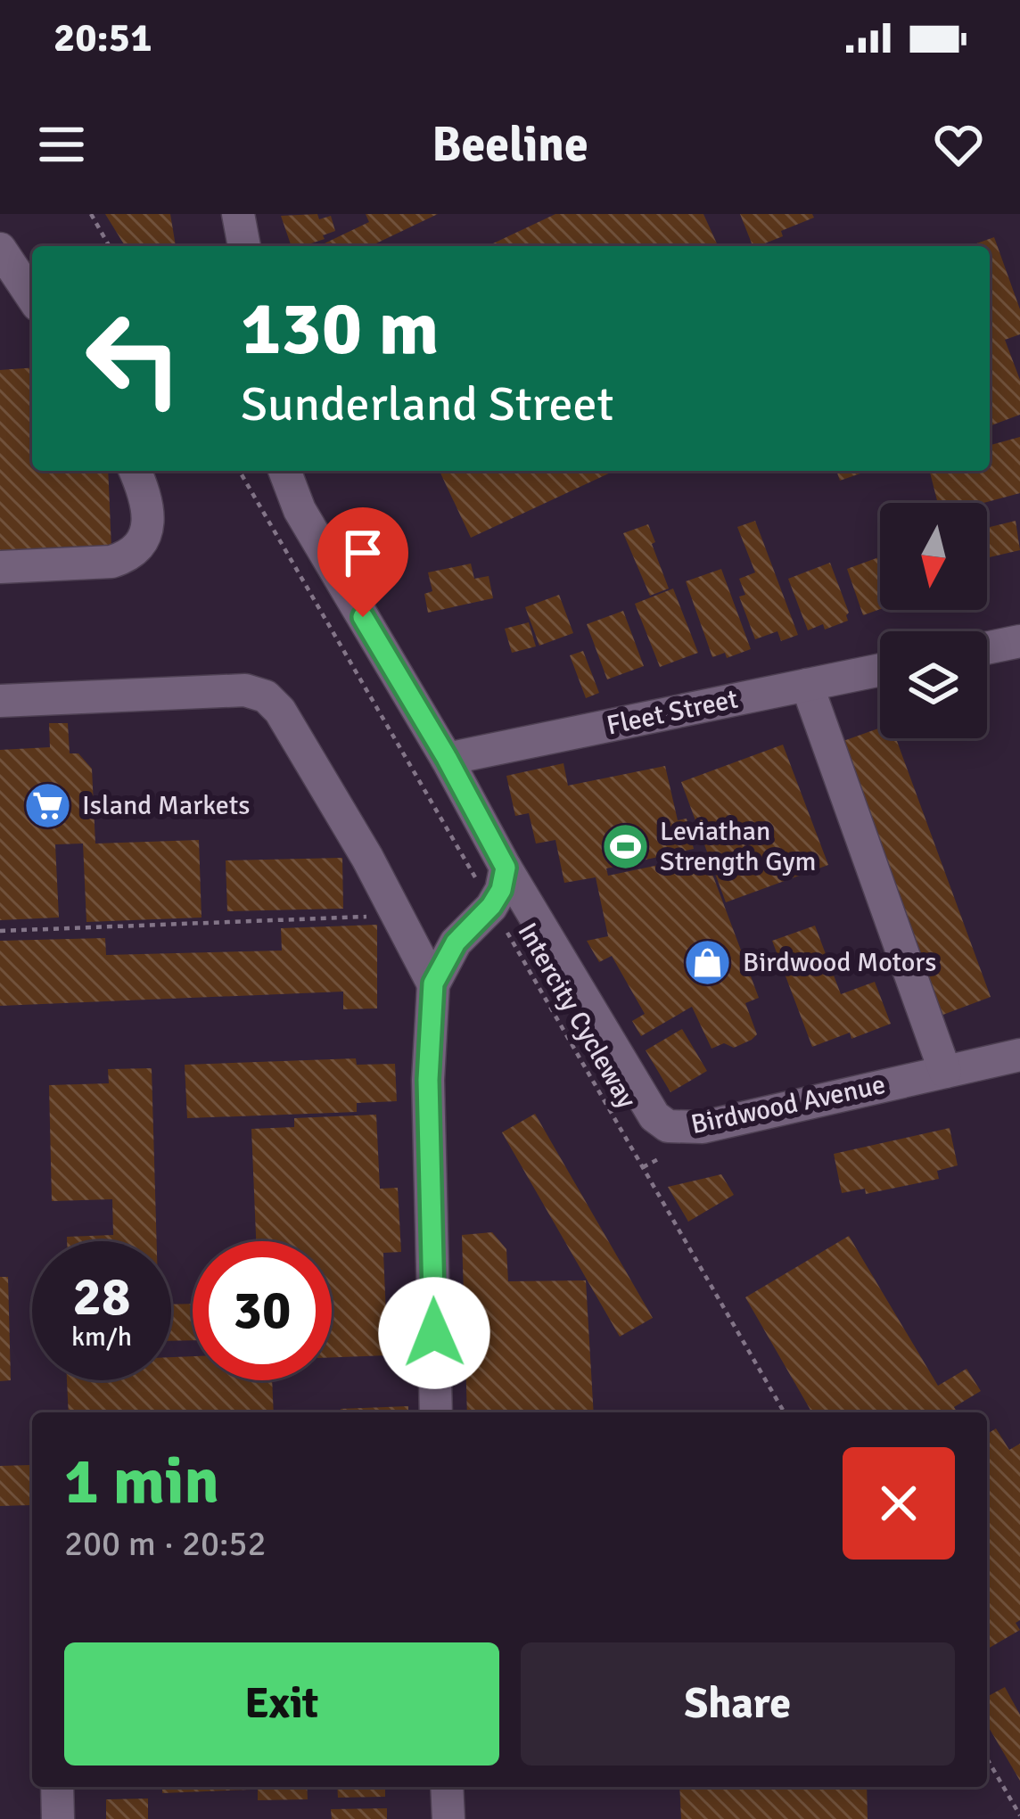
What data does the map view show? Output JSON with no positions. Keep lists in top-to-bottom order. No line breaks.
{"streets":{"street":["Fleet Street","Birdwood Avenue"],"path":["Intercity Cycleway"]},"places":{"supermarket":["Island Markets"],"sports":["Leviathan Strength Gym"],"shop":["Birdwood Motors"]},"north":"bottom","page":{"status":"20:51","header":"Beeline","turn":["130 m","Sunderland Street"],"speed":"28 km/h","limit":"30","heading":["1 min","200 m · 20:52"],"buttons":["Exit","Share"]}}
